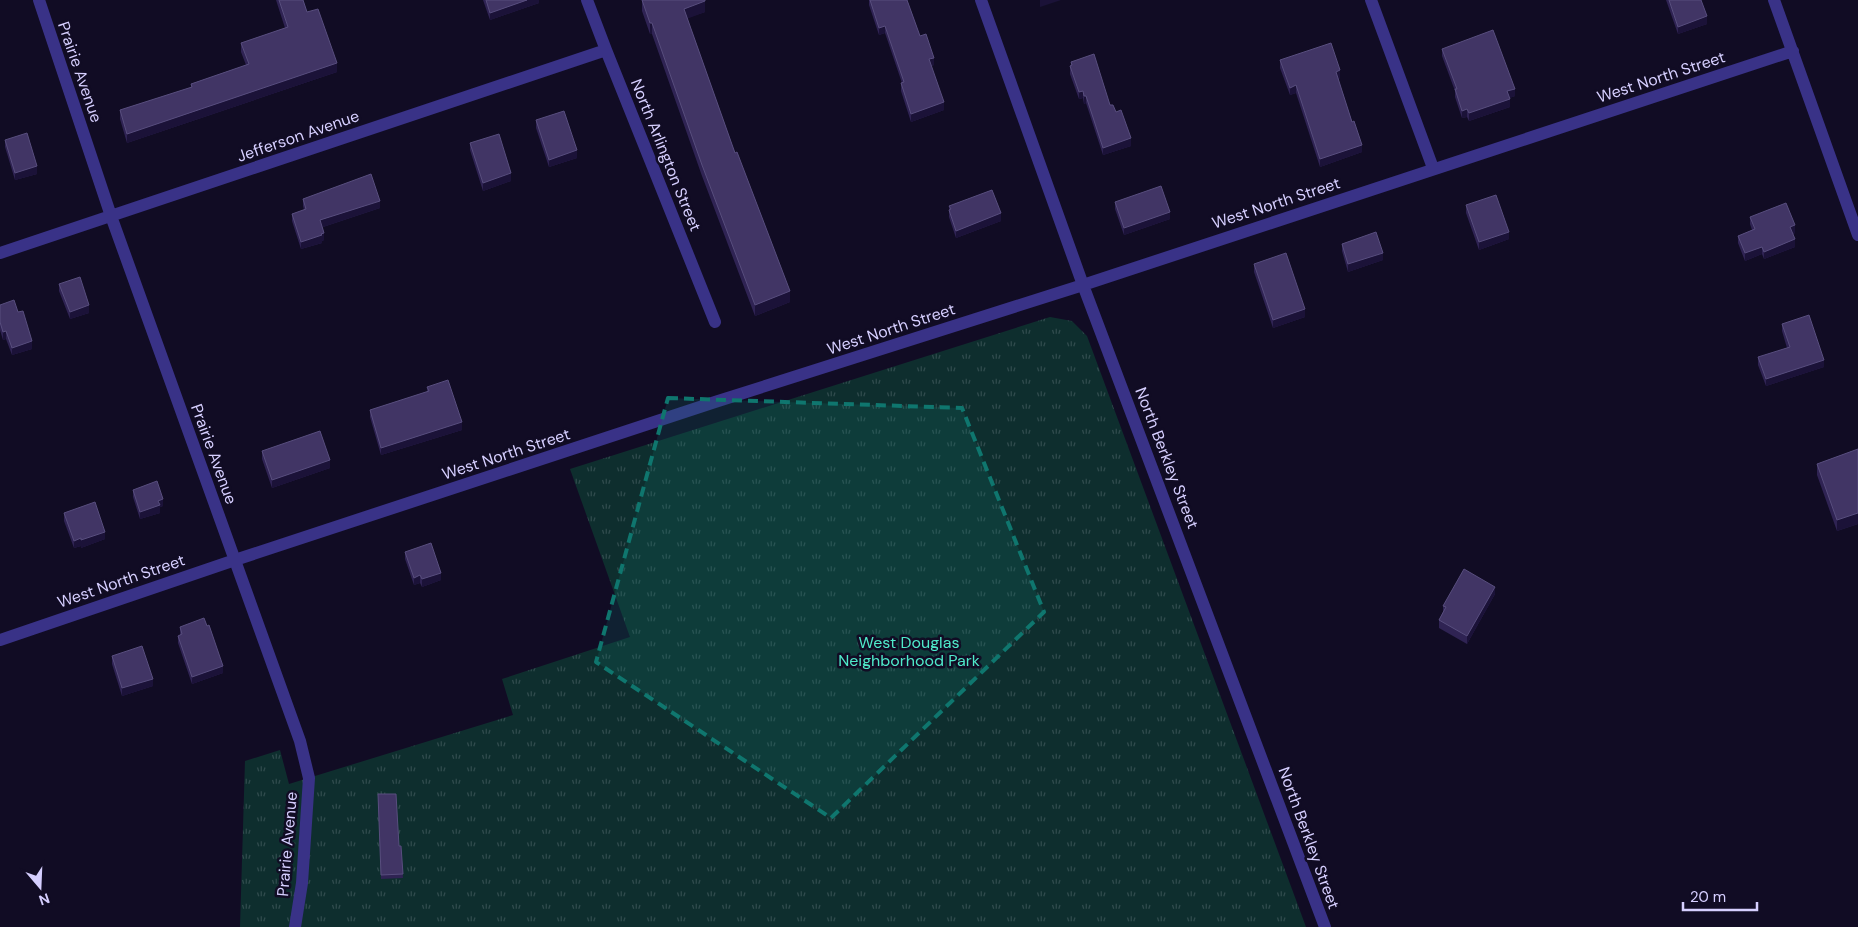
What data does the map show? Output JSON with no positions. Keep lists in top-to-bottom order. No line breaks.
{"streets":{"street":["Prairie Avenue","West North Street","Jefferson Avenue","North Arlington Street","North Berkley Street"]},"crossings":[["Prairie Avenue","West North Street"],["Prairie Avenue","Jefferson Avenue"],["West North Street","North Berkley Street"],["Jefferson Avenue","North Arlington Street"]],"parks":["West Douglas Neighborhood Park"],"scale_bar":"20 m","north":"bottom"}
